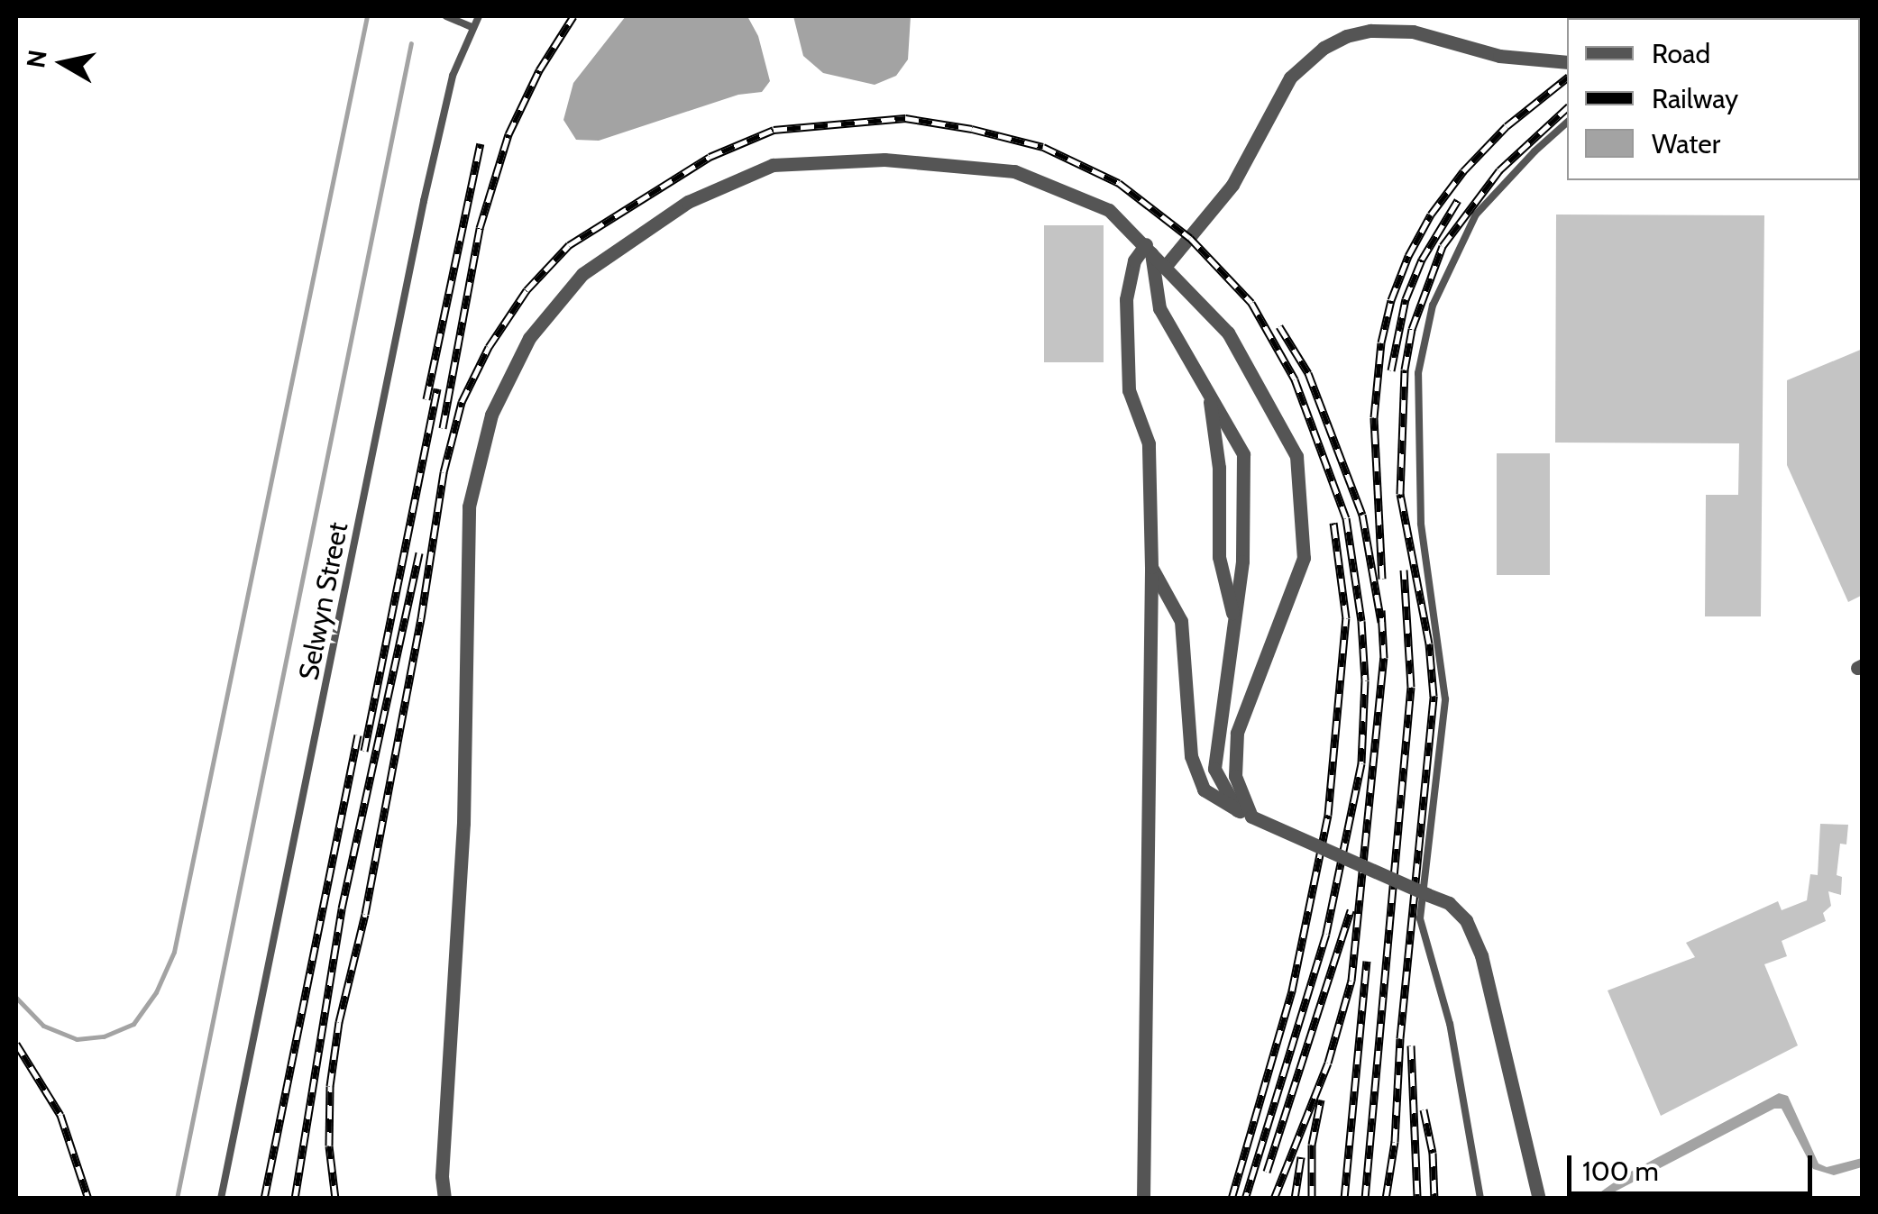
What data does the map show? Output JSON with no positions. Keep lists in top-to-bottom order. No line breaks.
{"streets":{"lane":["Selwyn Street"]},"legend":["Road","Railway","Water"],"scale_bar":"100 m","north":"left"}
